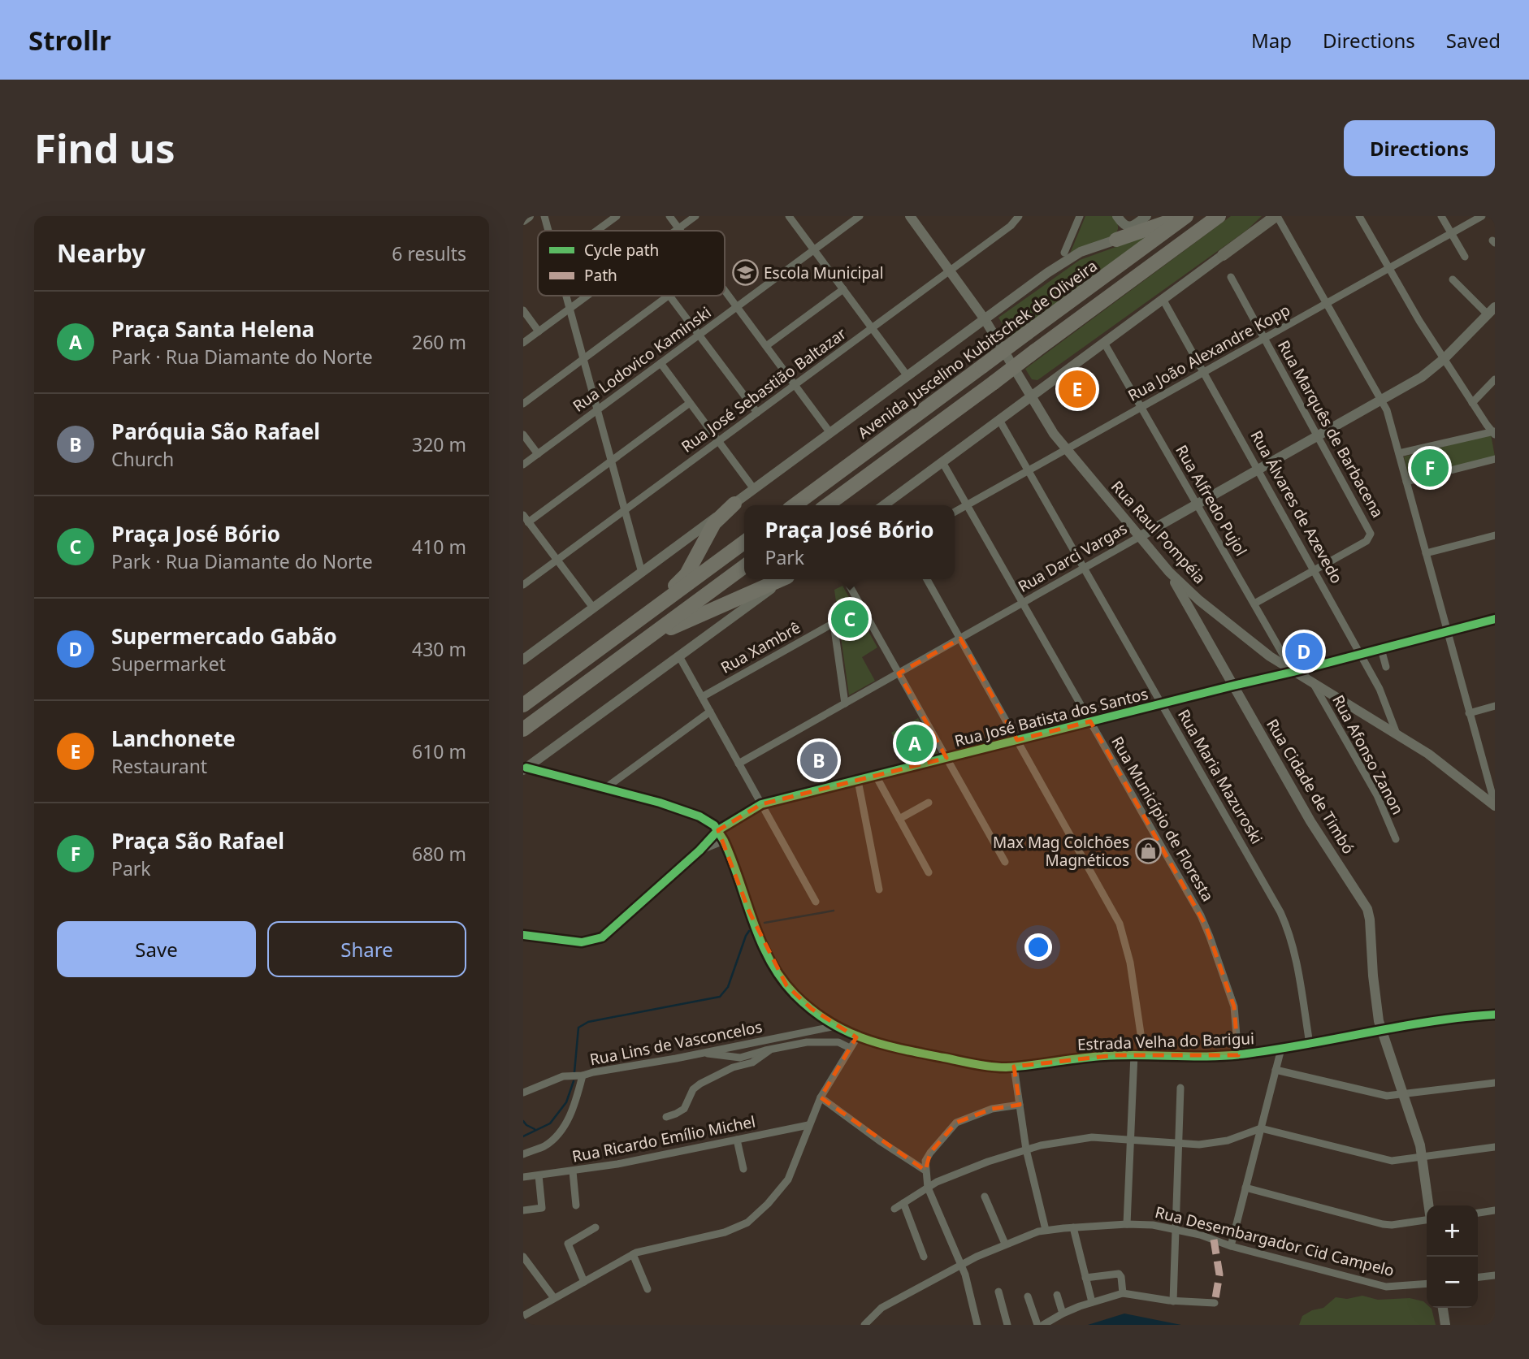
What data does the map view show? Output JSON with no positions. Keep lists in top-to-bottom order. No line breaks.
{"streets":{"highway":["Avenida Juscelino Kubitschek de Oliveira"],"main road":["Rua Raul Pompéia","Rua Cidade de Timbó"],"street":["Rua João Alexandre Kopp","Rua Lodovico Kaminski","Rua José Sebastião Baltazar","Rua Marquês de Barbacena","Rua Alfredo Pujol","Rua Álvares de Azevedo","Rua Darci Vargas","Rua Xambrê","Rua José Batista dos Santos","Rua Afonso Zanon","Rua Maria Mazuroski","Rua Município de Floresta","Estrada Velha do Barigui","Rua Lins de Vasconcelos","Rua Ricardo Emílio Michel","Rua Desembargador Cid Campelo"]},"crossings":[["Rua João Alexandre Kopp","Rua Marquês de Barbacena"],["Rua João Alexandre Kopp","Rua Alfredo Pujol"],["Rua João Alexandre Kopp","Rua Álvares de Azevedo"],["Rua João Alexandre Kopp","Rua Raul Pompéia"],["Rua João Alexandre Kopp","Rua Maria Mazuroski"],["Rua João Alexandre Kopp","Rua Município de Floresta"],["Rua José Sebastião Baltazar","Rua Raul Pompéia"],["Rua Marquês de Barbacena","Rua Álvares de Azevedo"],["Rua Marquês de Barbacena","Rua Darci Vargas"],["Rua Alfredo Pujol","Rua Raul Pompéia"],["Rua Alfredo Pujol","Rua Darci Vargas"],["Rua Alfredo Pujol","Rua José Batista dos Santos"],["Rua Álvares de Azevedo","Rua Raul Pompéia"],["Rua Álvares de Azevedo","Rua Darci Vargas"],["Rua Álvares de Azevedo","Rua José Batista dos Santos"],["Rua Raul Pompéia","Rua Darci Vargas"],["Rua Raul Pompéia","Rua José Batista dos Santos"],["Rua Raul Pompéia","Rua Afonso Zanon"],["Rua Raul Pompéia","Rua Cidade de Timbó"],["Rua Darci Vargas","Rua Xambrê"],["Rua Darci Vargas","Rua Maria Mazuroski"],["Rua Darci Vargas","Rua Município de Floresta"],["Rua José Batista dos Santos","Rua Maria Mazuroski"],["Rua José Batista dos Santos","Rua Cidade de Timbó"],["Rua José Batista dos Santos","Rua Município de Floresta"],["Rua José Batista dos Santos","Estrada Velha do Barigui"],["Rua Maria Mazuroski","Estrada Velha do Barigui"],["Rua Cidade de Timbó","Estrada Velha do Barigui"],["Rua Município de Floresta","Estrada Velha do Barigui"],["Estrada Velha do Barigui","Rua Lins de Vasconcelos"]],"places":{"school or university":["Escola Municipal"],"shop":["Max Mag Colchões Magnéticos"]},"legend":["Cycle path","Path"],"page":{"header":"Strollr","nav":["Map","Directions","Saved"],"buttons":["Directions",["Save","Share"]],"title":"Find us","heading":["Nearby","6 results"],"list":[{"mark":"A","name":"Praça Santa Helena","note":"Park · Rua Diamante do Norte","value":"260 m"},{"mark":"B","name":"Paróquia São Rafael","note":"Church","value":"320 m"},{"mark":"C","name":"Praça José Bório","note":"Park · Rua Diamante do Norte","value":"410 m"},{"mark":"D","name":"Supermercado Gabão","note":"Supermarket","value":"430 m"},{"mark":"E","name":"Lanchonete","note":"Restaurant","value":"610 m"},{"mark":"F","name":"Praça São Rafael","note":"Park","value":"680 m"}],"pins":["E","F","C","D","A","B"],"popup":["Praça José Bório","Park"],"map_buttons":["+","−"]}}
